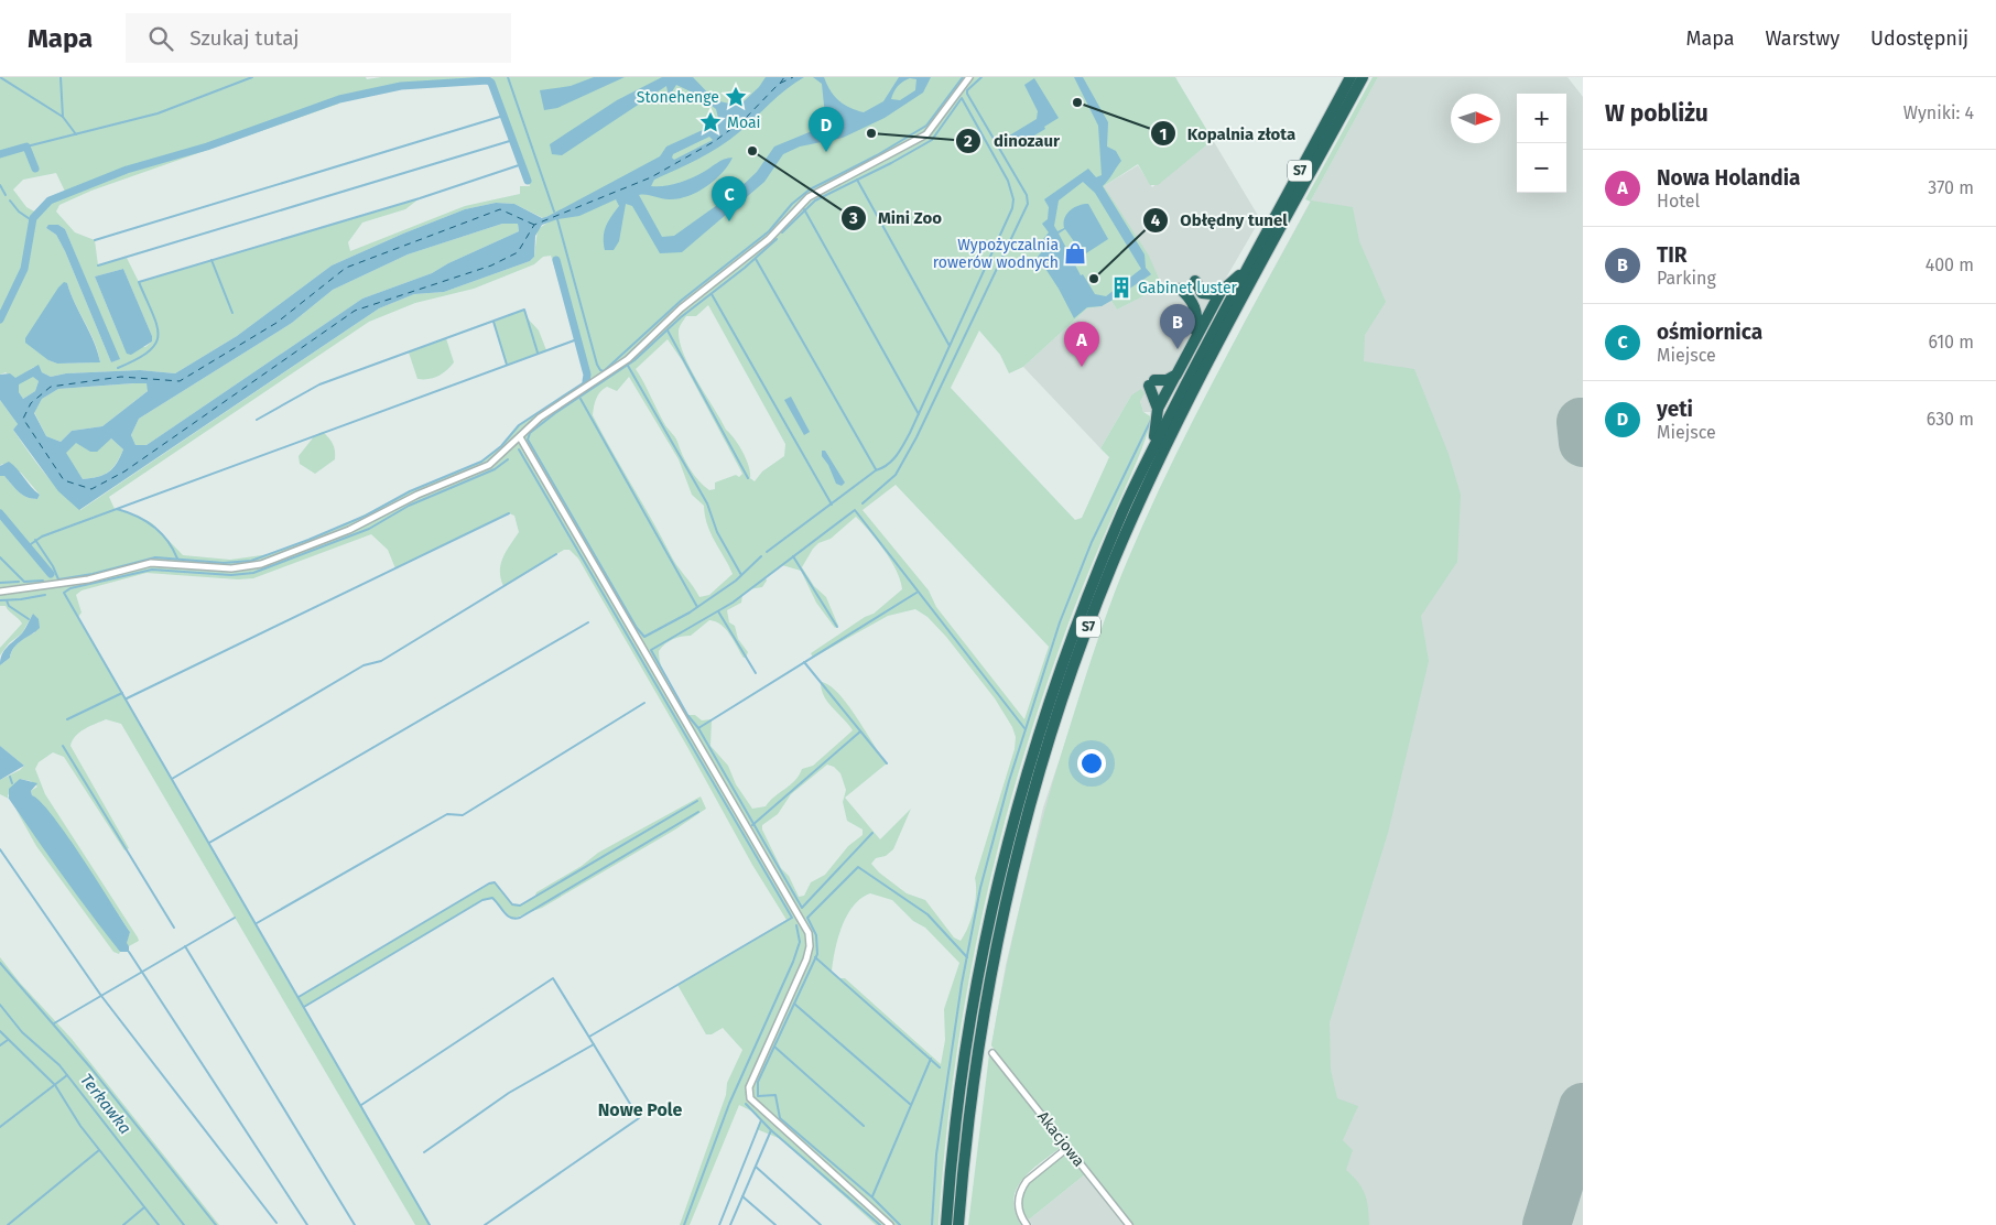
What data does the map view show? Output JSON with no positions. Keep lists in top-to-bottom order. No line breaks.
{"streets":{"highway":["S7"],"street":["Akacjowa"]},"districts":["Nowe Pole"],"water":["Terkawka"],"places":{"place":["Stonehenge","Moai"],"other":["Kopalnia złota","dinozaur","Mini Zoo","Obłędny tunel"],"shop":["Wypożyczalnia rowerów wodnych"],"building":["Gabinet luster"]},"north":"right","page":{"header":"Mapa","search":"Szukaj tutaj","nav":["Mapa","Warstwy","Udostępnij"],"heading":["W pobliżu","Wyniki: 4"],"map_buttons":["+","−"],"pins":["D","C","B","A"],"list":[{"mark":"A","name":"Nowa Holandia","note":"Hotel","value":"370 m"},{"mark":"B","name":"TIR","note":"Parking","value":"400 m"},{"mark":"C","name":"ośmiornica","note":"Miejsce","value":"610 m"},{"mark":"D","name":"yeti","note":"Miejsce","value":"630 m"}]}}
